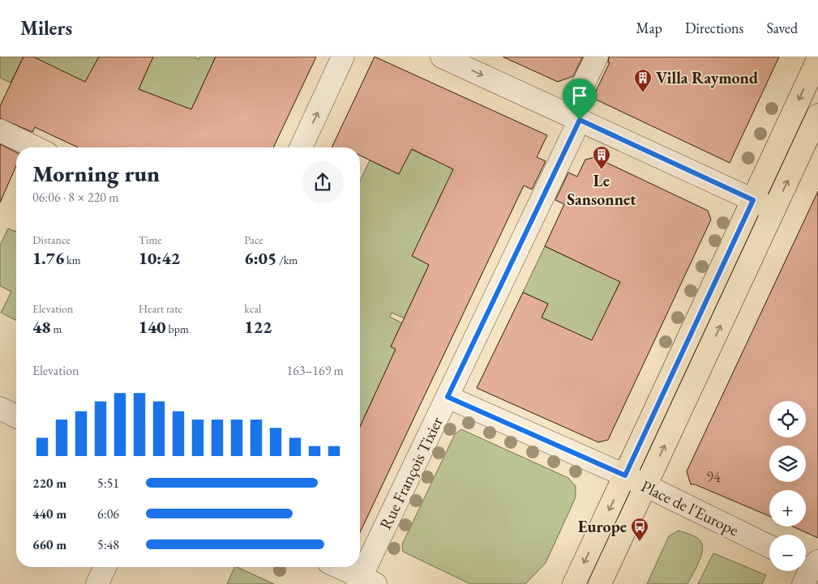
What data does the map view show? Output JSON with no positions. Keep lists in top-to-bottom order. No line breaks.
{"streets":{"street":["Rue François Tixier","Place de l'Europe"]},"crossings":[["Rue François Tixier","Place de l'Europe"]],"places":{"building":["Villa Raymond","Le Sansonnet"],"bus stop":["Europe"]},"house_numbers":["94"],"page":{"header":"Milers","nav":["Map","Directions","Saved"],"heading":["Morning run","06:06 · 8 × 220 m"],"stats":[["Distance","1.76 km"],["Time","10:42"],["Pace","6:05 /km"],["Elevation","48 m"],["Heart rate","140 bpm"],["kcal","122"]],"chart":["Elevation","163–169 m"],"map_buttons":["+","−"],"list":[{"name":"220 m","note":"5:51"},{"name":"440 m","note":"6:06"},{"name":"660 m","note":"5:48"}]}}
